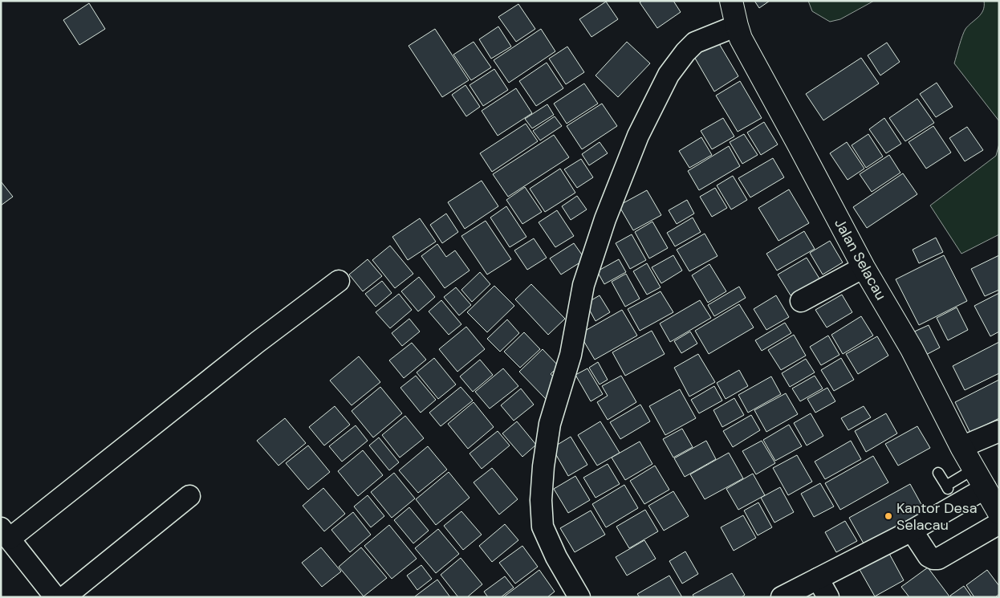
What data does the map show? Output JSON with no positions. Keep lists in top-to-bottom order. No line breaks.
{"streets":{"street":["Jalan Selacau"]},"places":["Kantor Desa Selacau"]}
